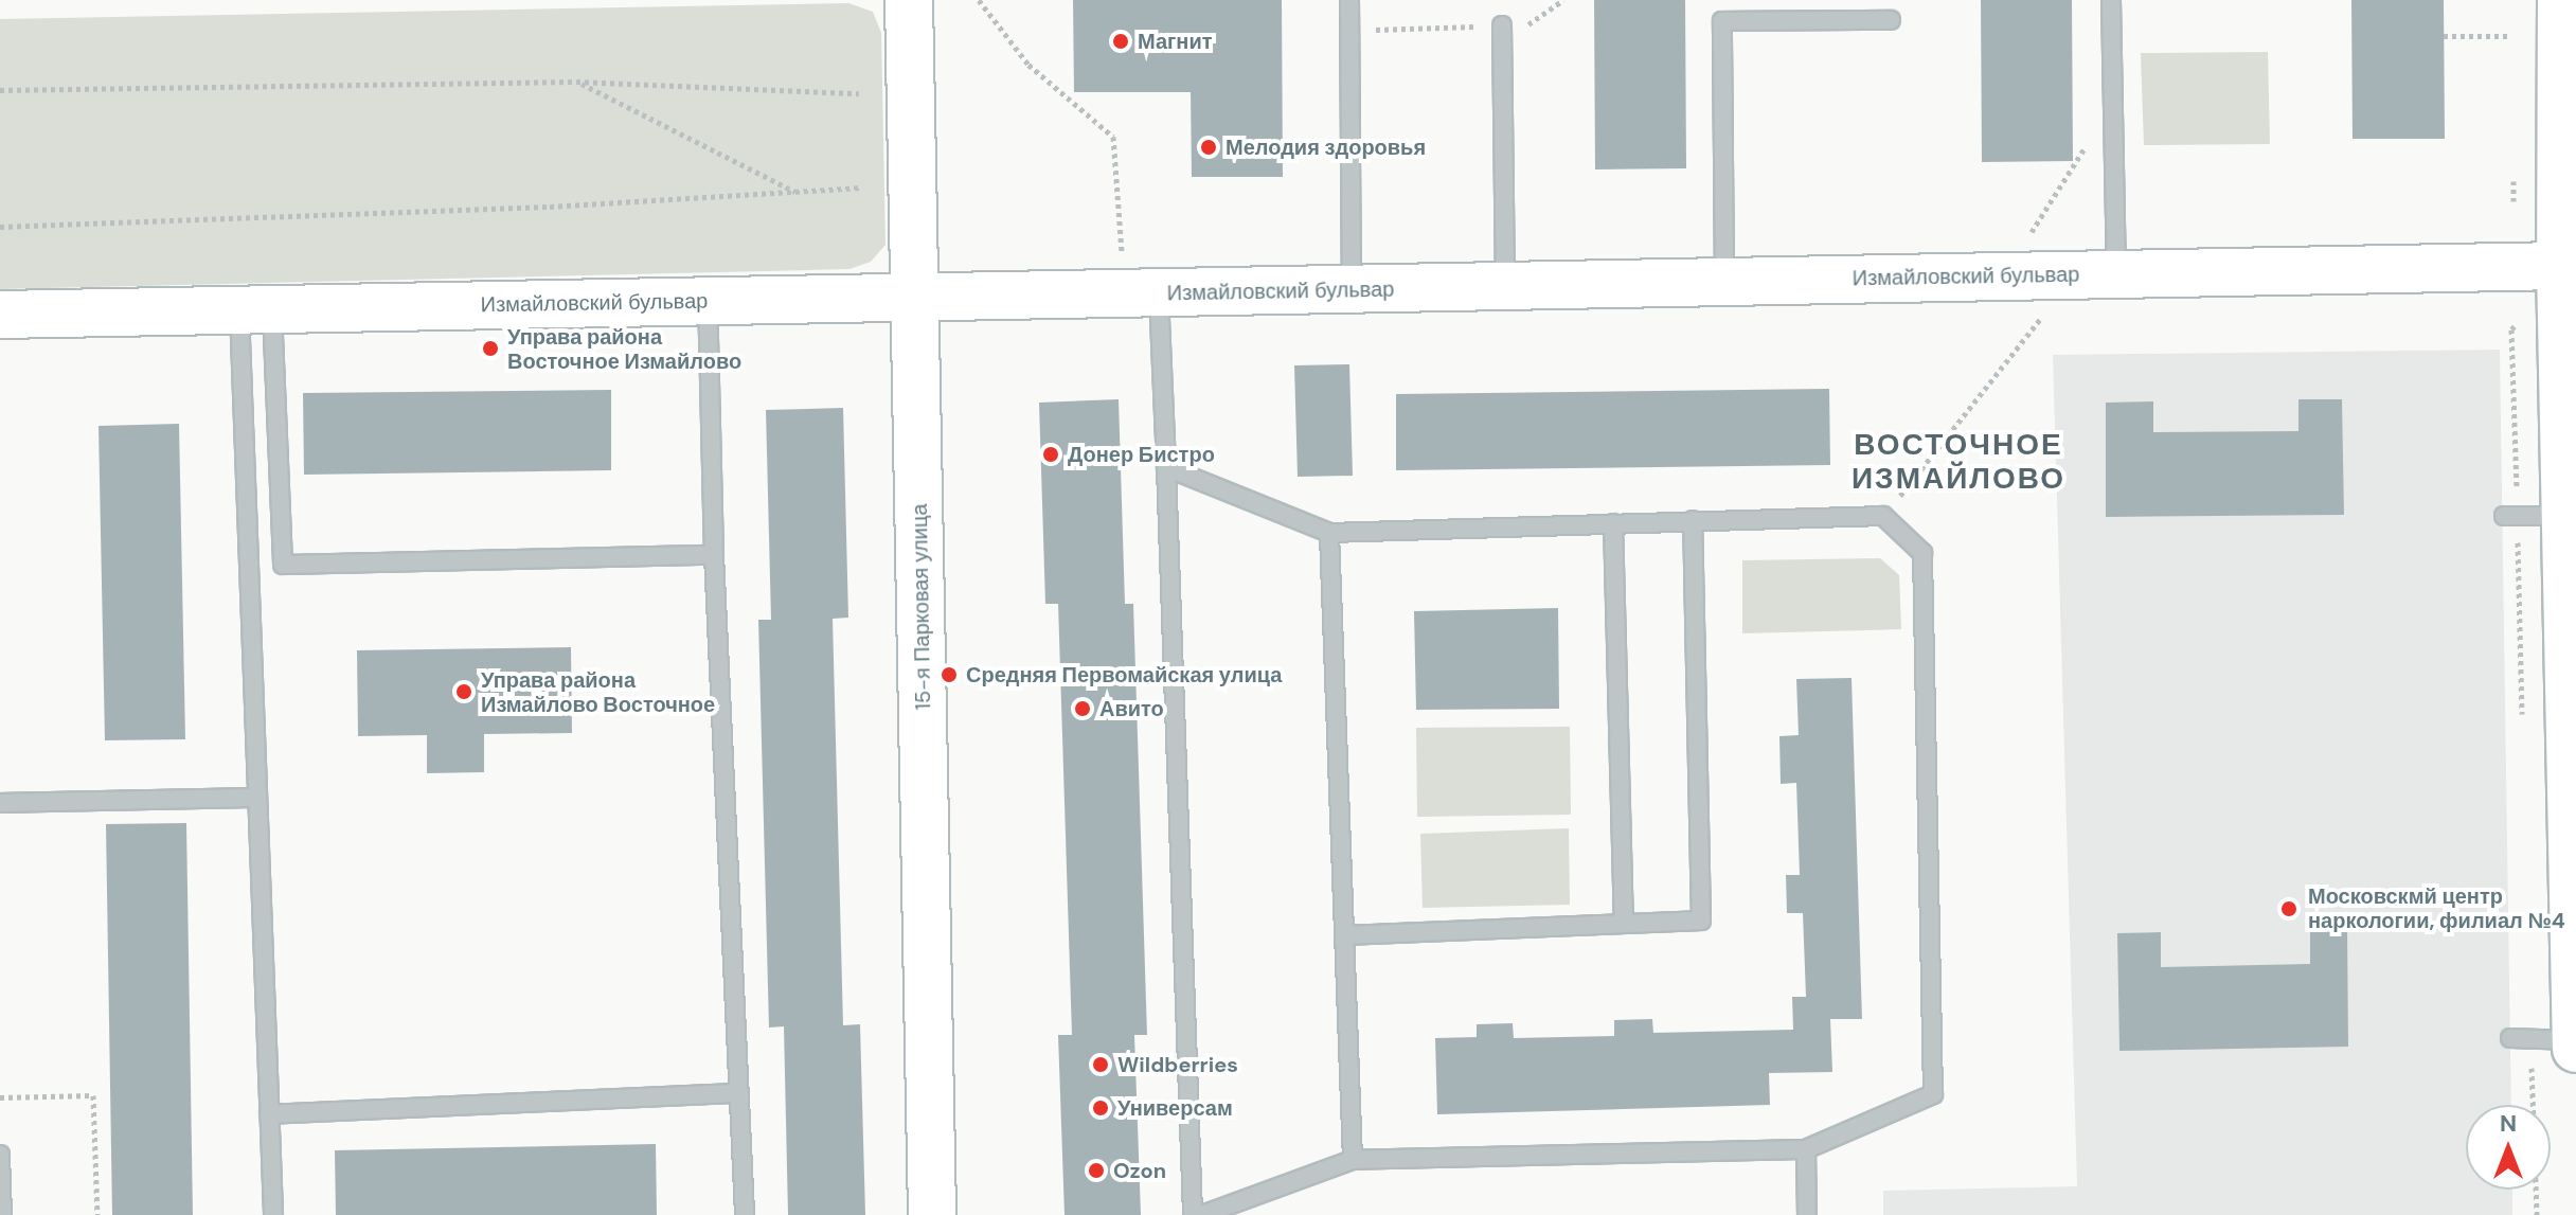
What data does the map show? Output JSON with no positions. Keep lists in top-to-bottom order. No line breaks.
{"streets":{"street":["Измайловский бульвар","15-я Парковая улица"]},"crossings":[["Измайловский бульвар","15-я Парковая улица"]],"districts":["ВОСТОЧНОЕ ИЗМАЙЛОВО"],"places":["Магнит","Мелодия здоровья","Управа района Восточное Измайлово","Донер Бистро","Средняя Первомайская улица","Управа района Измайлово Восточное","Авито","Московскмй центр наркологии, филиал №4","Wildberries","Универсам","Ozon"],"north":"top"}
